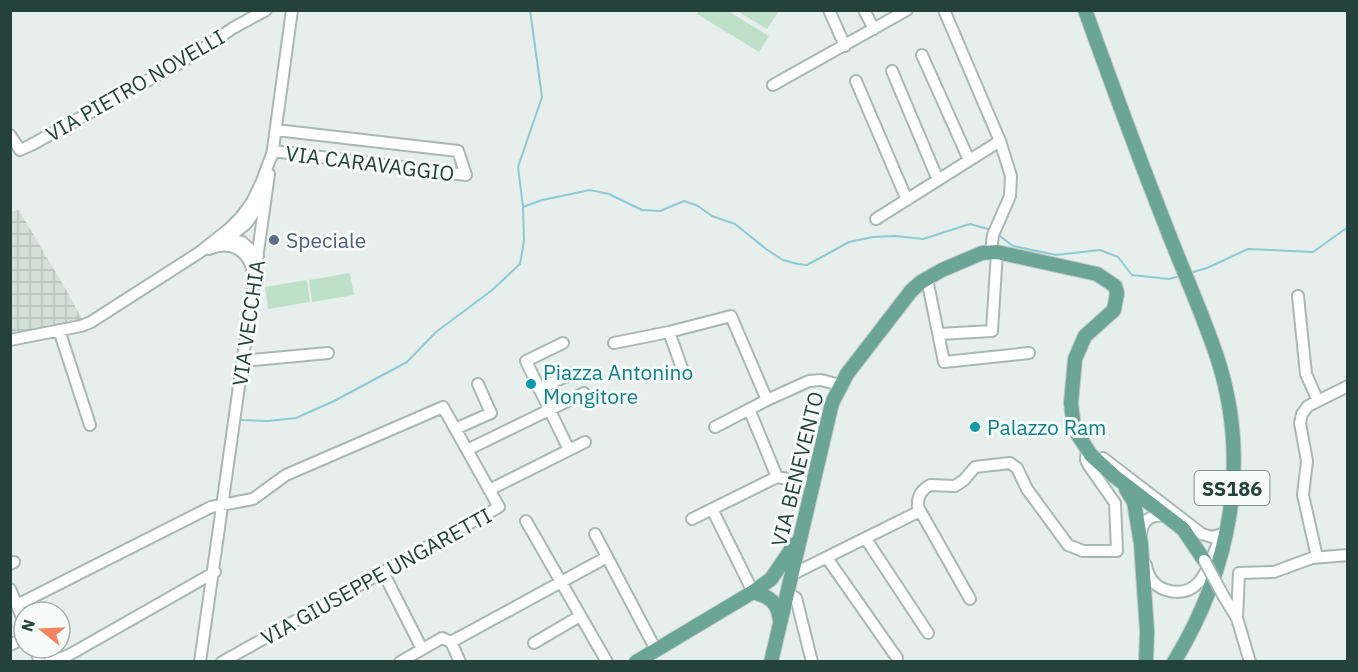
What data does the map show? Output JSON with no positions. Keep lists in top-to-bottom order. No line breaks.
{"streets":{"main road":["VIA BENEVENTO","SS186"],"street":["VIA PIETRO NOVELLI","VIA CARAVAGGIO","VIA VECCHIA","VIA GIUSEPPE UNGARETTI"]},"crossings":[["VIA CARAVAGGIO","VIA VECCHIA"]],"places":["Speciale","Piazza Antonino Mongitore","Palazzo Ram"],"north":"left"}
